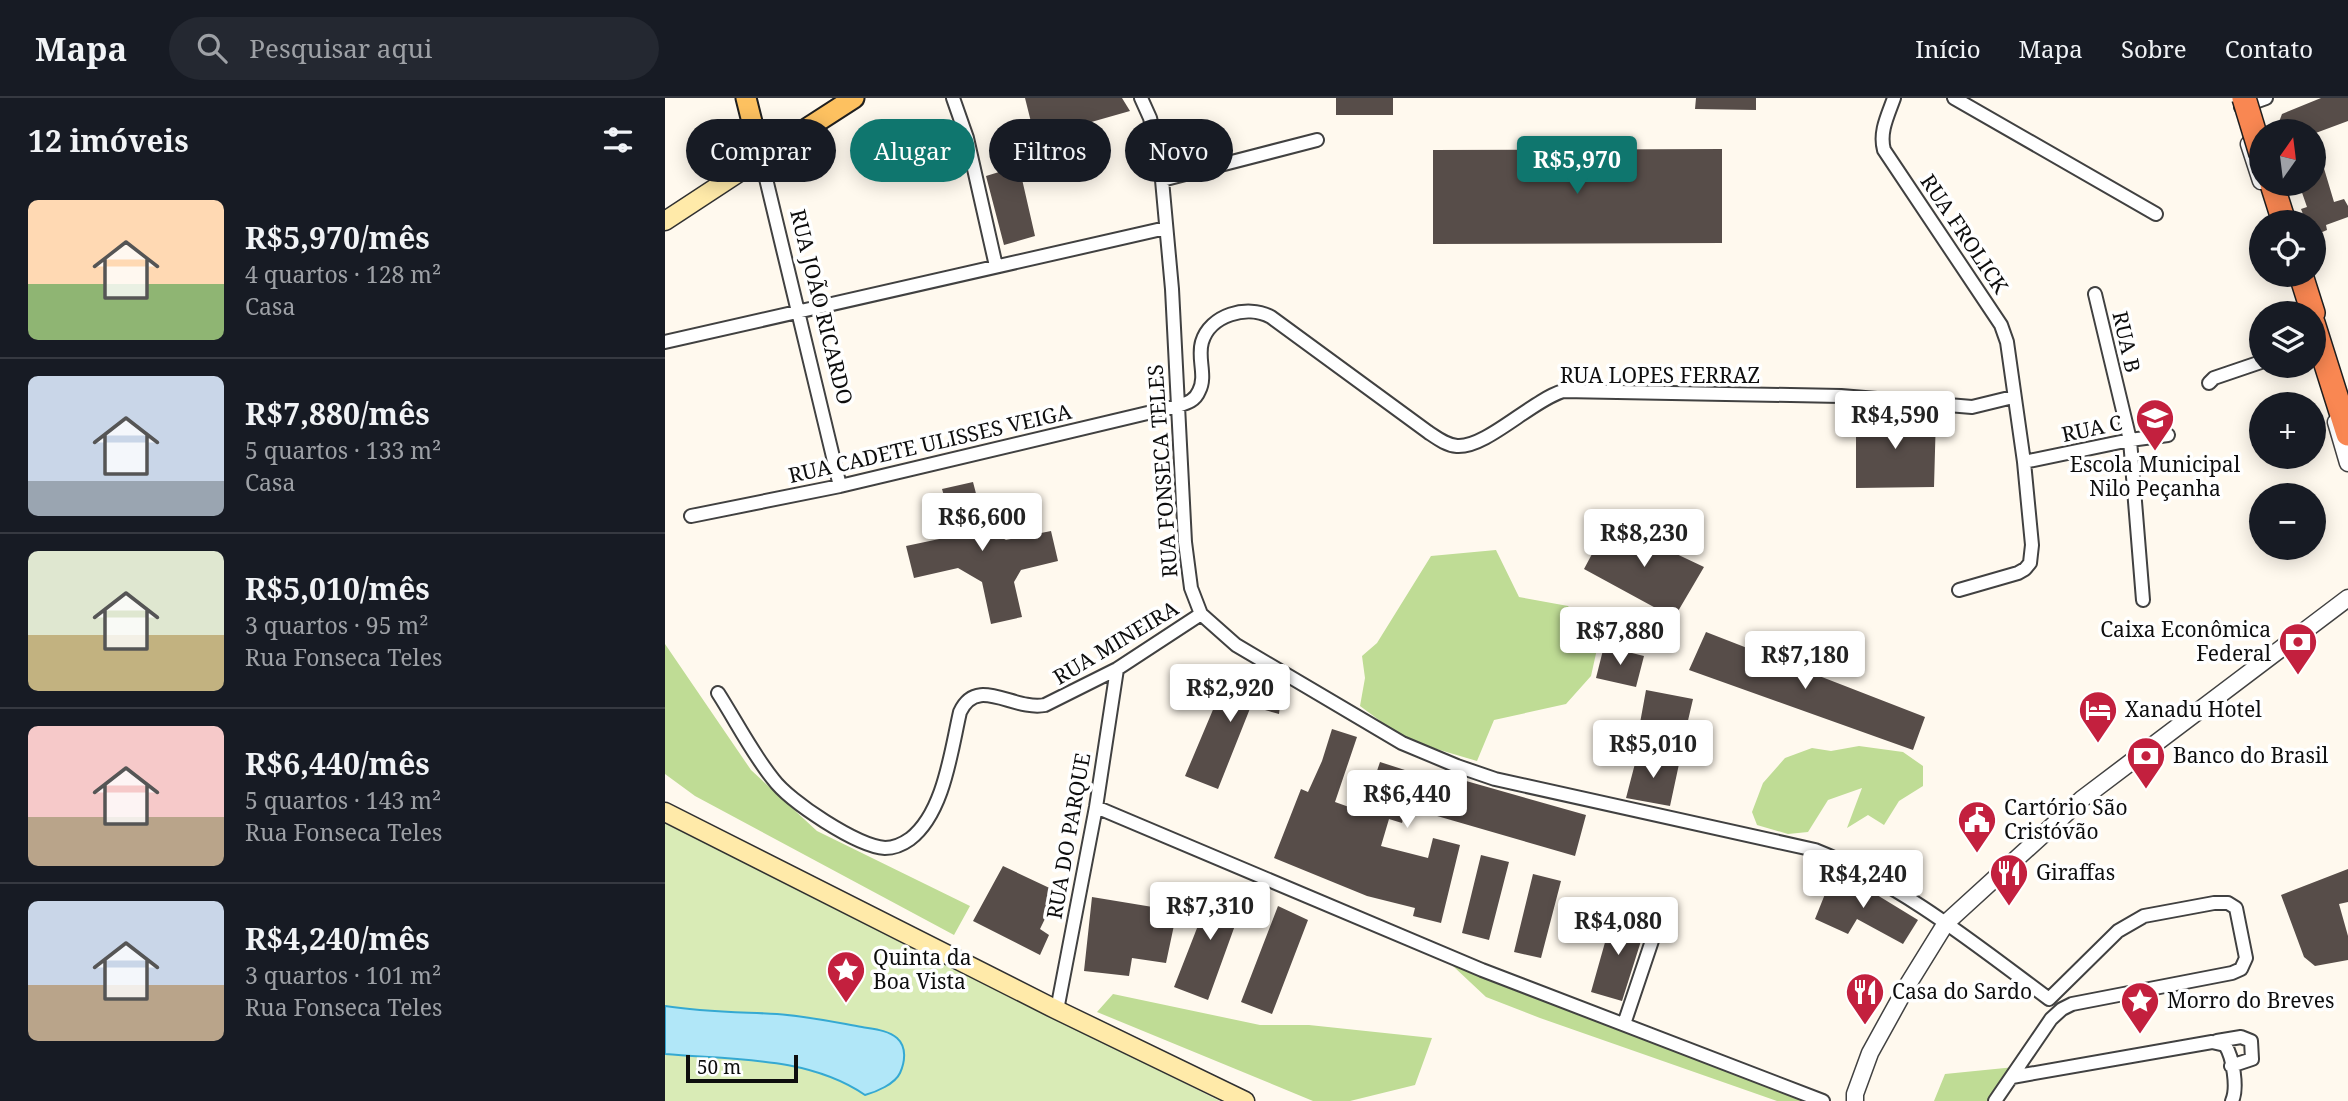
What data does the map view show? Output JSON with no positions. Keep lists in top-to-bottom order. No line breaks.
{"streets":{"main road":["RUA JOÃO RICARDO"],"street":["RUA FROLICK","RUA B","RUA LOPES FERRAZ","RUA C","RUA CADETE ULISSES VEIGA","RUA FONSECA TELES","RUA MINEIRA","RUA DO PARQUE"]},"crossings":[["RUA FROLICK","RUA LOPES FERRAZ"],["RUA FROLICK","RUA C"],["RUA JOÃO RICARDO","RUA CADETE ULISSES VEIGA"],["RUA B","RUA C"],["RUA LOPES FERRAZ","RUA CADETE ULISSES VEIGA"],["RUA LOPES FERRAZ","RUA FONSECA TELES"],["RUA CADETE ULISSES VEIGA","RUA FONSECA TELES"],["RUA FONSECA TELES","RUA MINEIRA"],["RUA MINEIRA","RUA DO PARQUE"]],"places":{"school or university":["Escola Municipal Nilo Peçanha"],"bank":["Caixa Econômica Federal","Banco do Brasil"],"hotel":["Xanadu Hotel"],"public building":["Cartório São Cristóvão"],"restaurant":["Giraffas","Casa do Sardo"],"place":["Quinta da Boa Vista","Morro do Breves"]},"scale_bar":"50 m","north":"top","page":{"header":"Mapa","search":"Pesquisar aqui","nav":["Início","Mapa","Sobre","Contato"],"heading":"12 imóveis","map_buttons":["+","−"],"chip":["Comprar","Alugar","Filtros","Novo"],"price":["R$5,970","R$4,590","R$6,600","R$8,230","R$7,880","R$7,180","R$2,920","R$5,010","R$6,440","R$4,240","R$7,310","R$4,080"],"list":[{"name":"R$5,970/mês","note":"4 quartos · 128 m² · Casa"},{"name":"R$7,880/mês","note":"5 quartos · 133 m² · Casa"},{"name":"R$5,010/mês","note":"3 quartos · 95 m² · Rua Fonseca Teles"},{"name":"R$6,440/mês","note":"5 quartos · 143 m² · Rua Fonseca Teles"},{"name":"R$4,240/mês","note":"3 quartos · 101 m² · Rua Fonseca Teles"}],"scale":"50 m"}}
